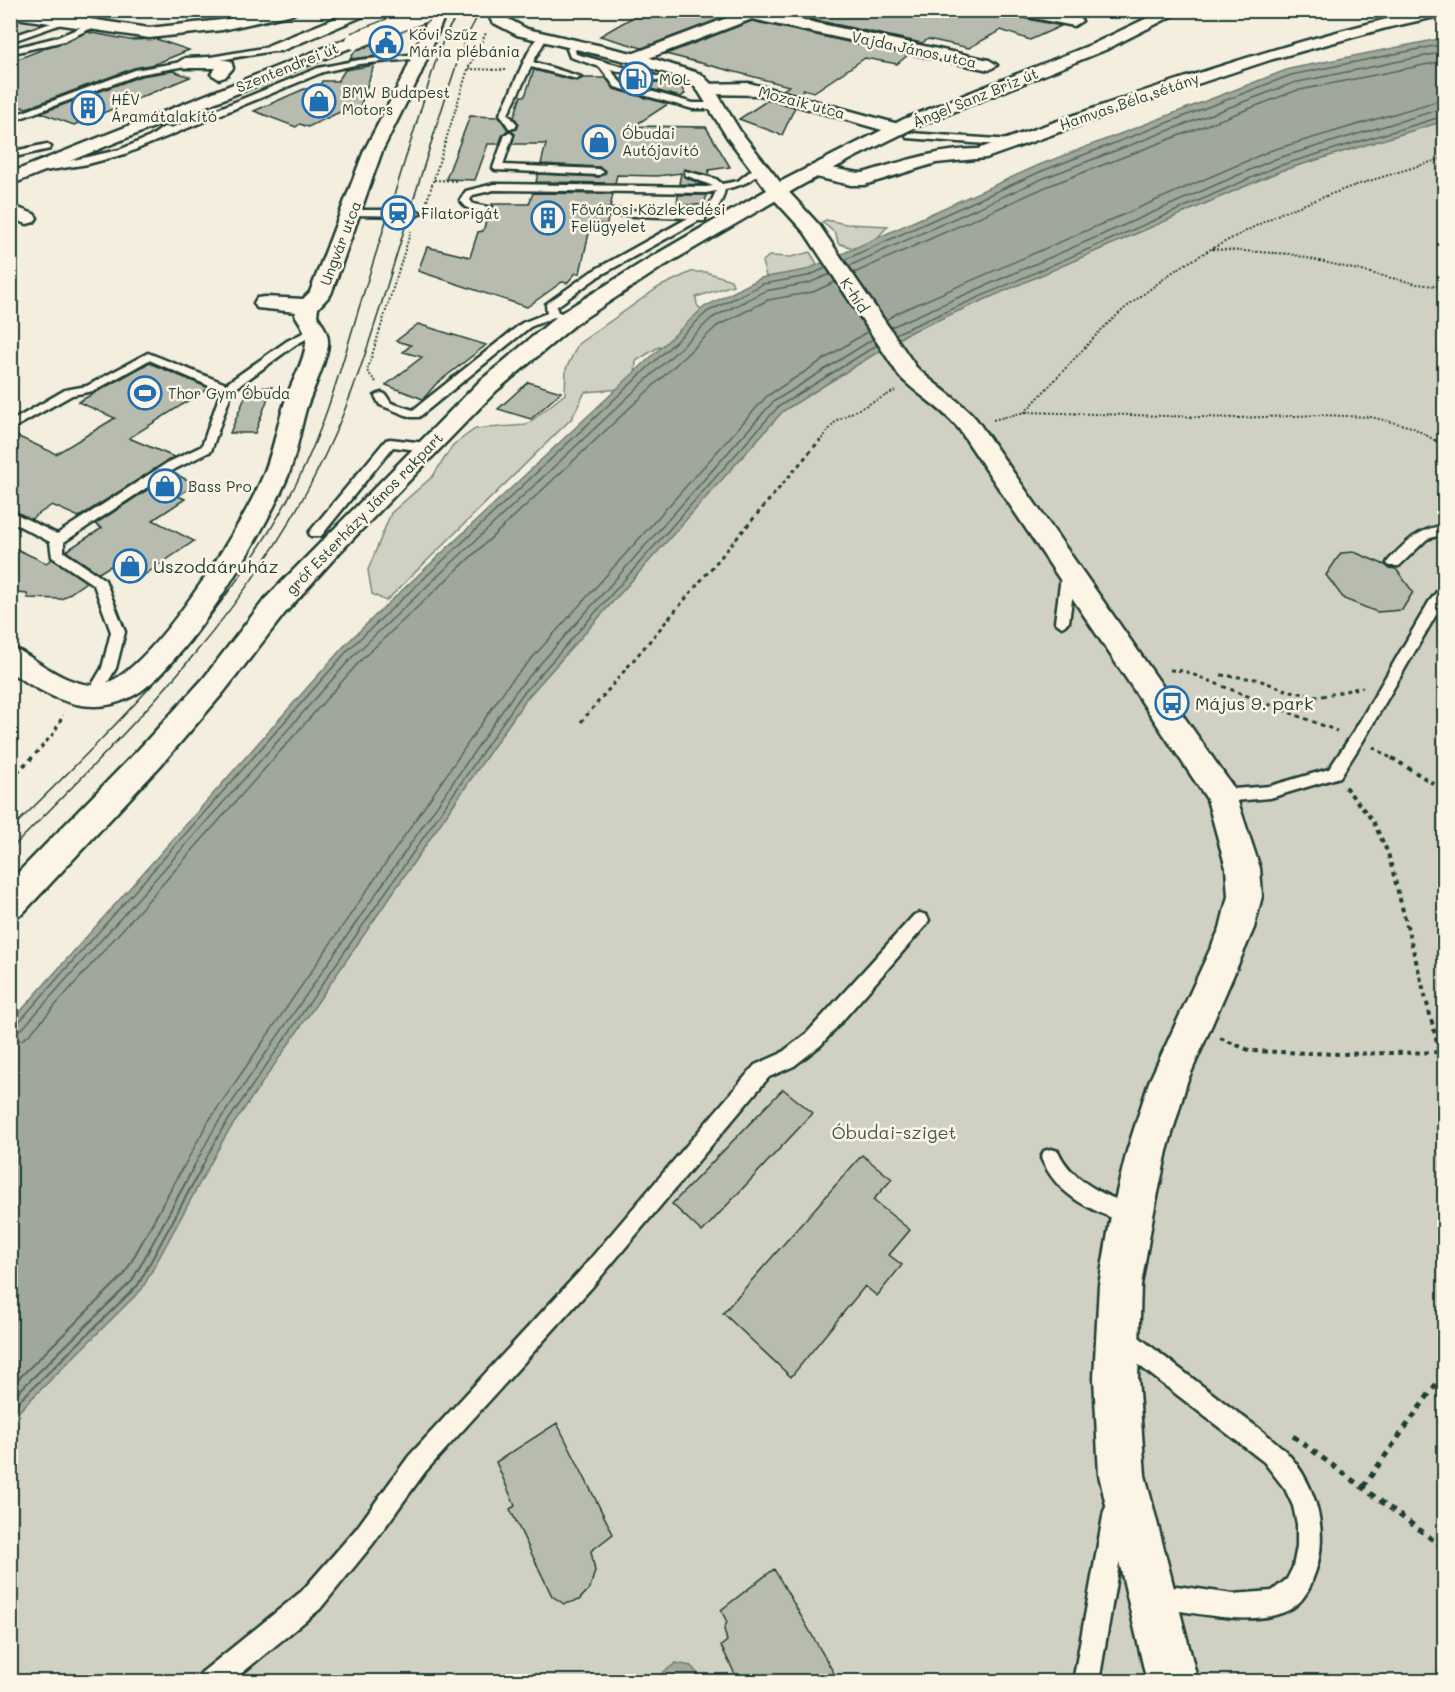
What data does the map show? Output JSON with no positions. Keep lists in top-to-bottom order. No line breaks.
{"streets":{"street":["Vajda János utca","Szentendrei út","Ángel Sanz Briz út","Hamvas Béla sétány","Mozaik utca","Ungvár utca","K-híd","gróf Esterházy János rakpart"]},"crossings":[["Ángel Sanz Briz út","Hamvas Béla sétány"],["Ángel Sanz Briz út","Mozaik utca"],["Ángel Sanz Briz út","K-híd"],["Ángel Sanz Briz út","gróf Esterházy János rakpart"],["K-híd","gróf Esterházy János rakpart"]],"parks":["Óbudai-sziget"],"places":{"public building":["Kövi Szűz Mária plébánia"],"fuel station":["MOL"],"shop":["BMW Budapest Motors","Óbudai Autójavító","Bass Pro","Uszodaáruház"],"building":["HÉV Áramátalakító","Fővárosi Közlekedési Felügyelet"],"station":["Filatorigát"],"sports":["Thor Gym Óbuda"],"bus stop":["Május 9. park"]}}
